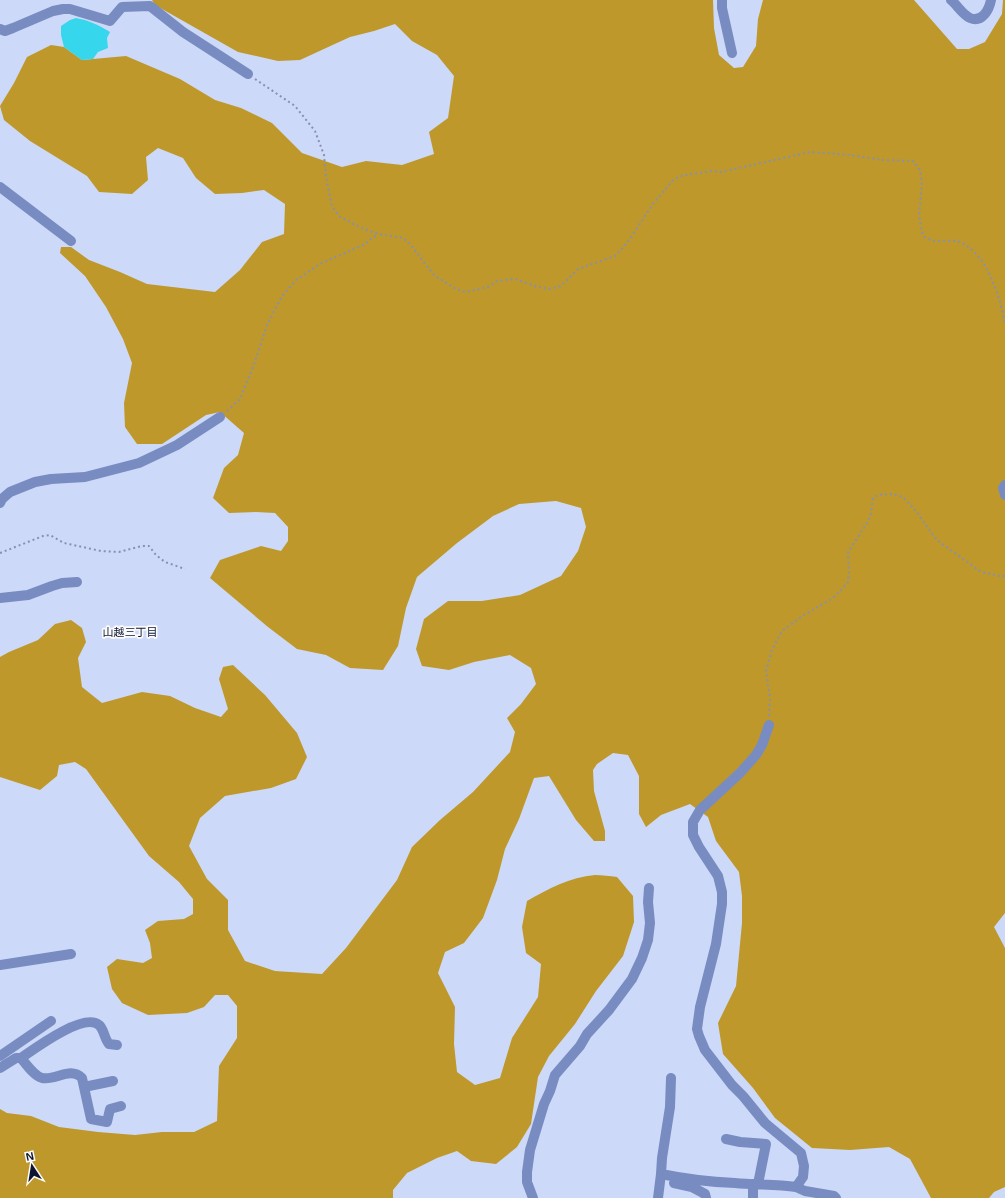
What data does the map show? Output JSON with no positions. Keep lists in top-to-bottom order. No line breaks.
{"districts":["山越三丁目"],"north":"top"}
